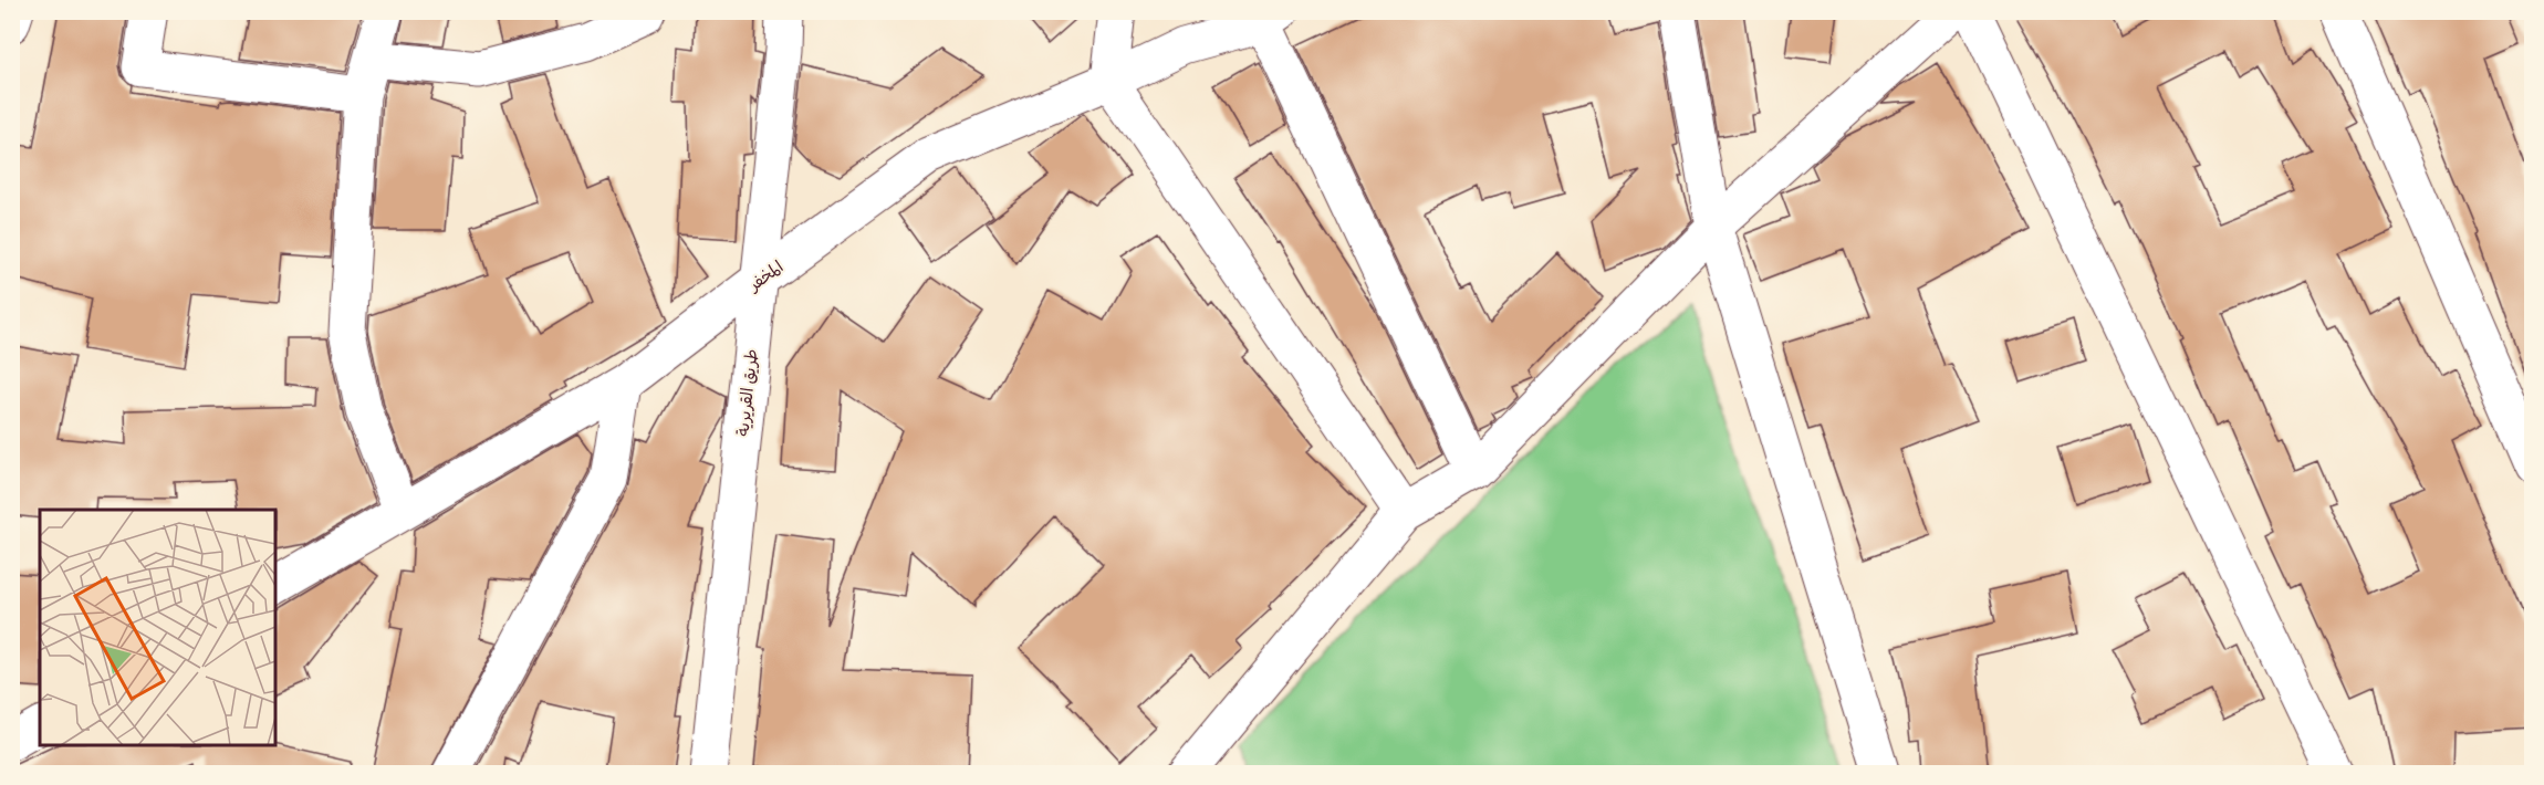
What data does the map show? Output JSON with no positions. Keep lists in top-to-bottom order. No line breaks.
{"streets":{"street":["المخفر","طريق القريرية"]},"crossings":[["المخفر","طريق القريرية"]]}
